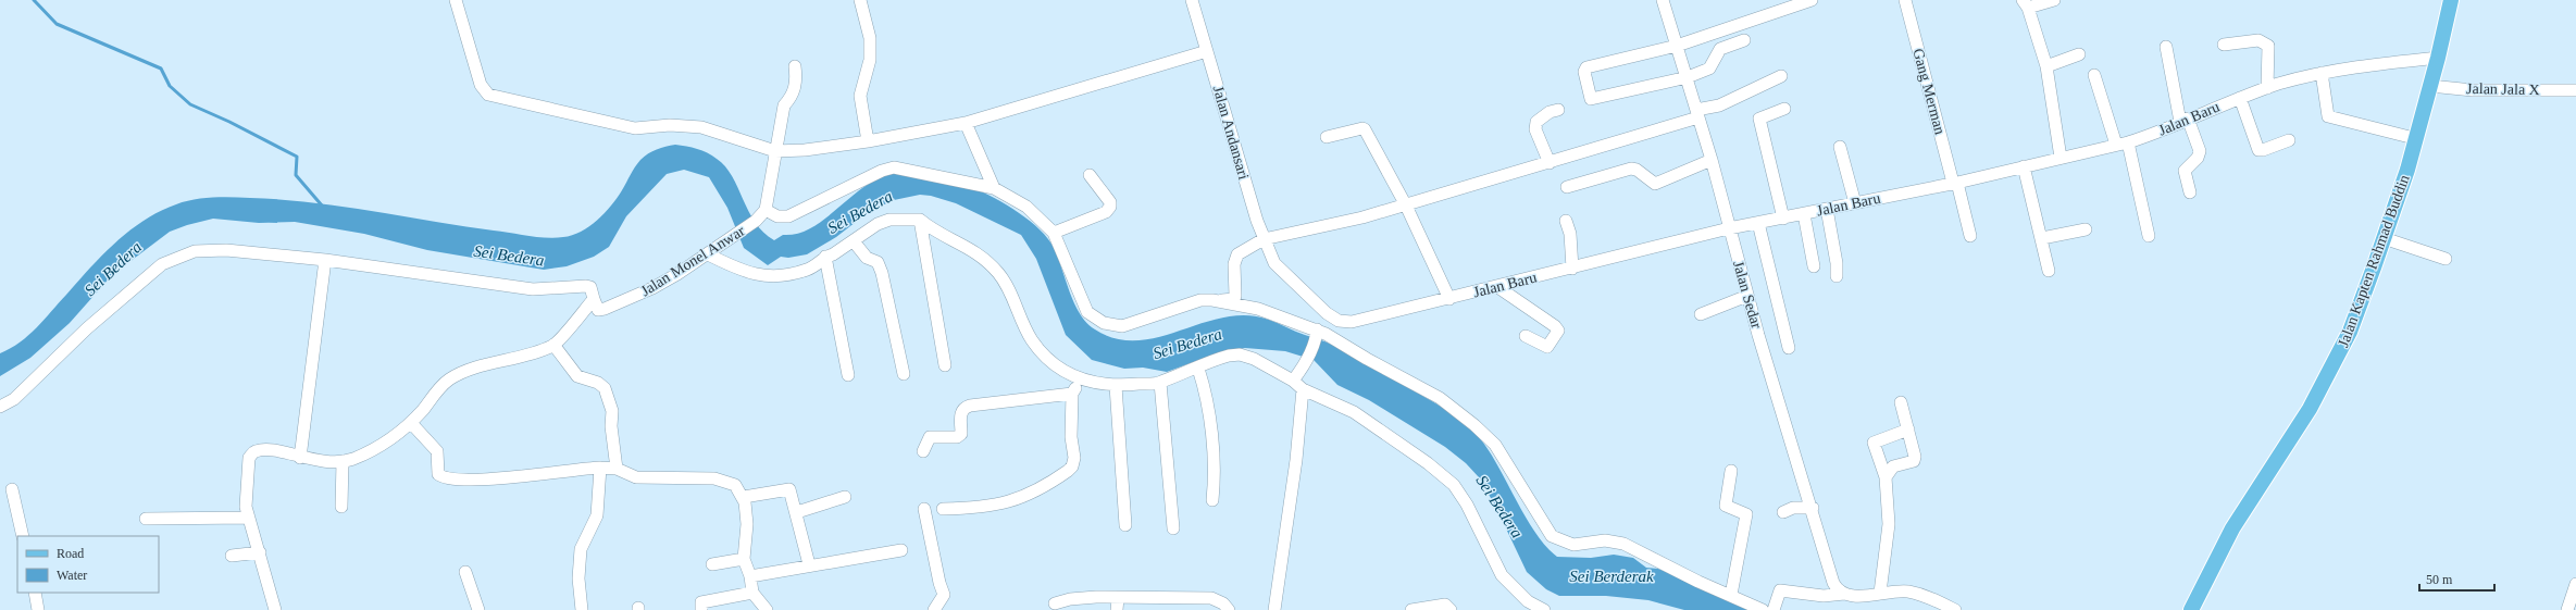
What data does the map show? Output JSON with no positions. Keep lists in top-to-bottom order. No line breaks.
{"streets":{"main road":["Jalan Kapten Rahmad Buddin"],"street":["Jalan Jala X","Gang Merman","Jalan Baru","Jalan Andansari","Jalan Monel Anwar","Jalan Sedar"]},"crossings":[["Jalan Jala X","Jalan Kapten Rahmad Buddin"],["Gang Merman","Jalan Baru"],["Jalan Baru","Jalan Andansari"],["Jalan Baru","Jalan Kapten Rahmad Buddin"],["Jalan Baru","Jalan Sedar"]],"water":["Sei Bedera","Sei Berderak"],"legend":["Road","Water"],"scale_bar":"50 m"}
